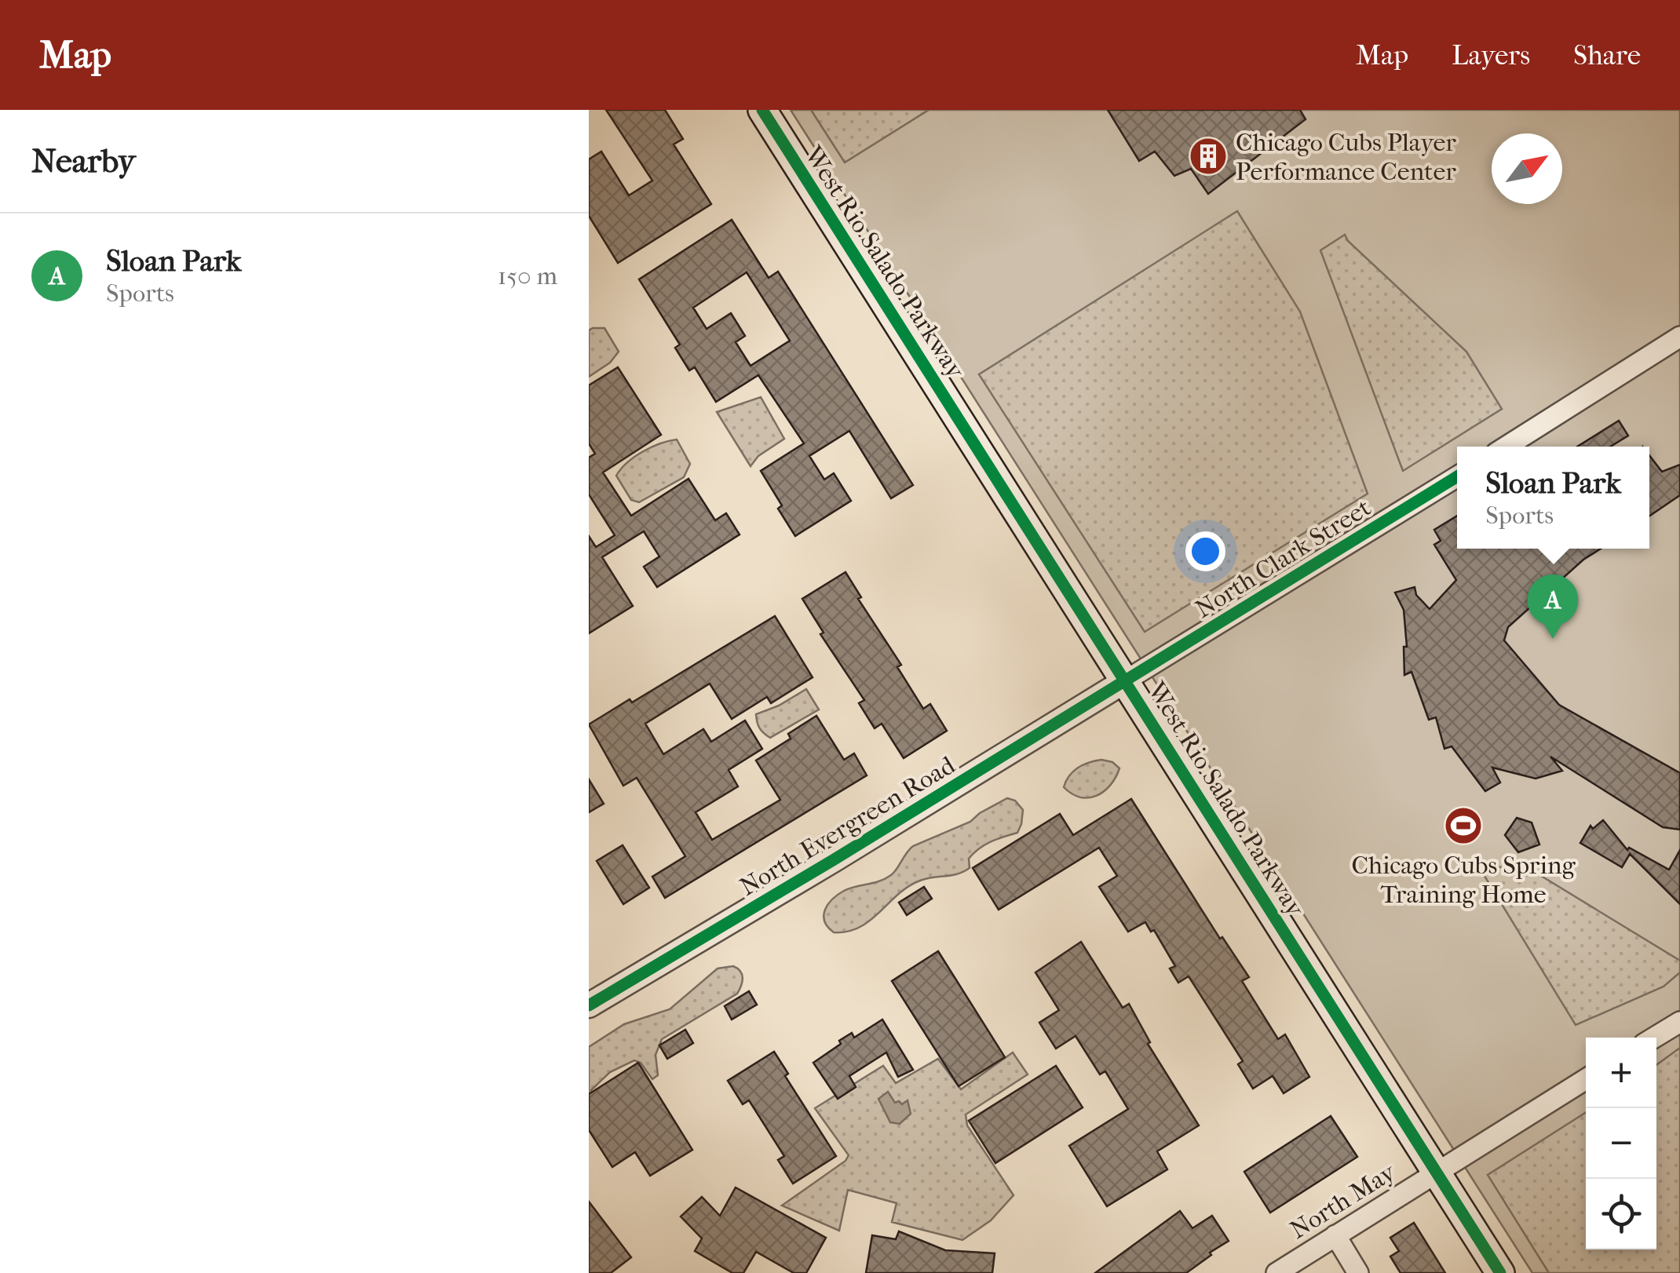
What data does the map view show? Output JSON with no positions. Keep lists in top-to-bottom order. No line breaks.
{"streets":{"main road":["West Rio Salado Parkway"],"street":["North Clark Street","North Evergreen Road","North May"]},"crossings":[["West Rio Salado Parkway","North Clark Street"],["West Rio Salado Parkway","North Evergreen Road"],["West Rio Salado Parkway","North May"],["North Clark Street","North Evergreen Road"]],"places":{"building":["Chicago Cubs Player Performance Center"],"sports":["Chicago Cubs Spring Training Home"]},"north":"top right","page":{"header":"Map","nav":["Map","Layers","Share"],"heading":"Nearby","list":[{"mark":"A","name":"Sloan Park","note":"Sports","value":"150 m"}],"popup":["Sloan Park","Sports"],"pins":"A","map_buttons":["+","−"]}}
